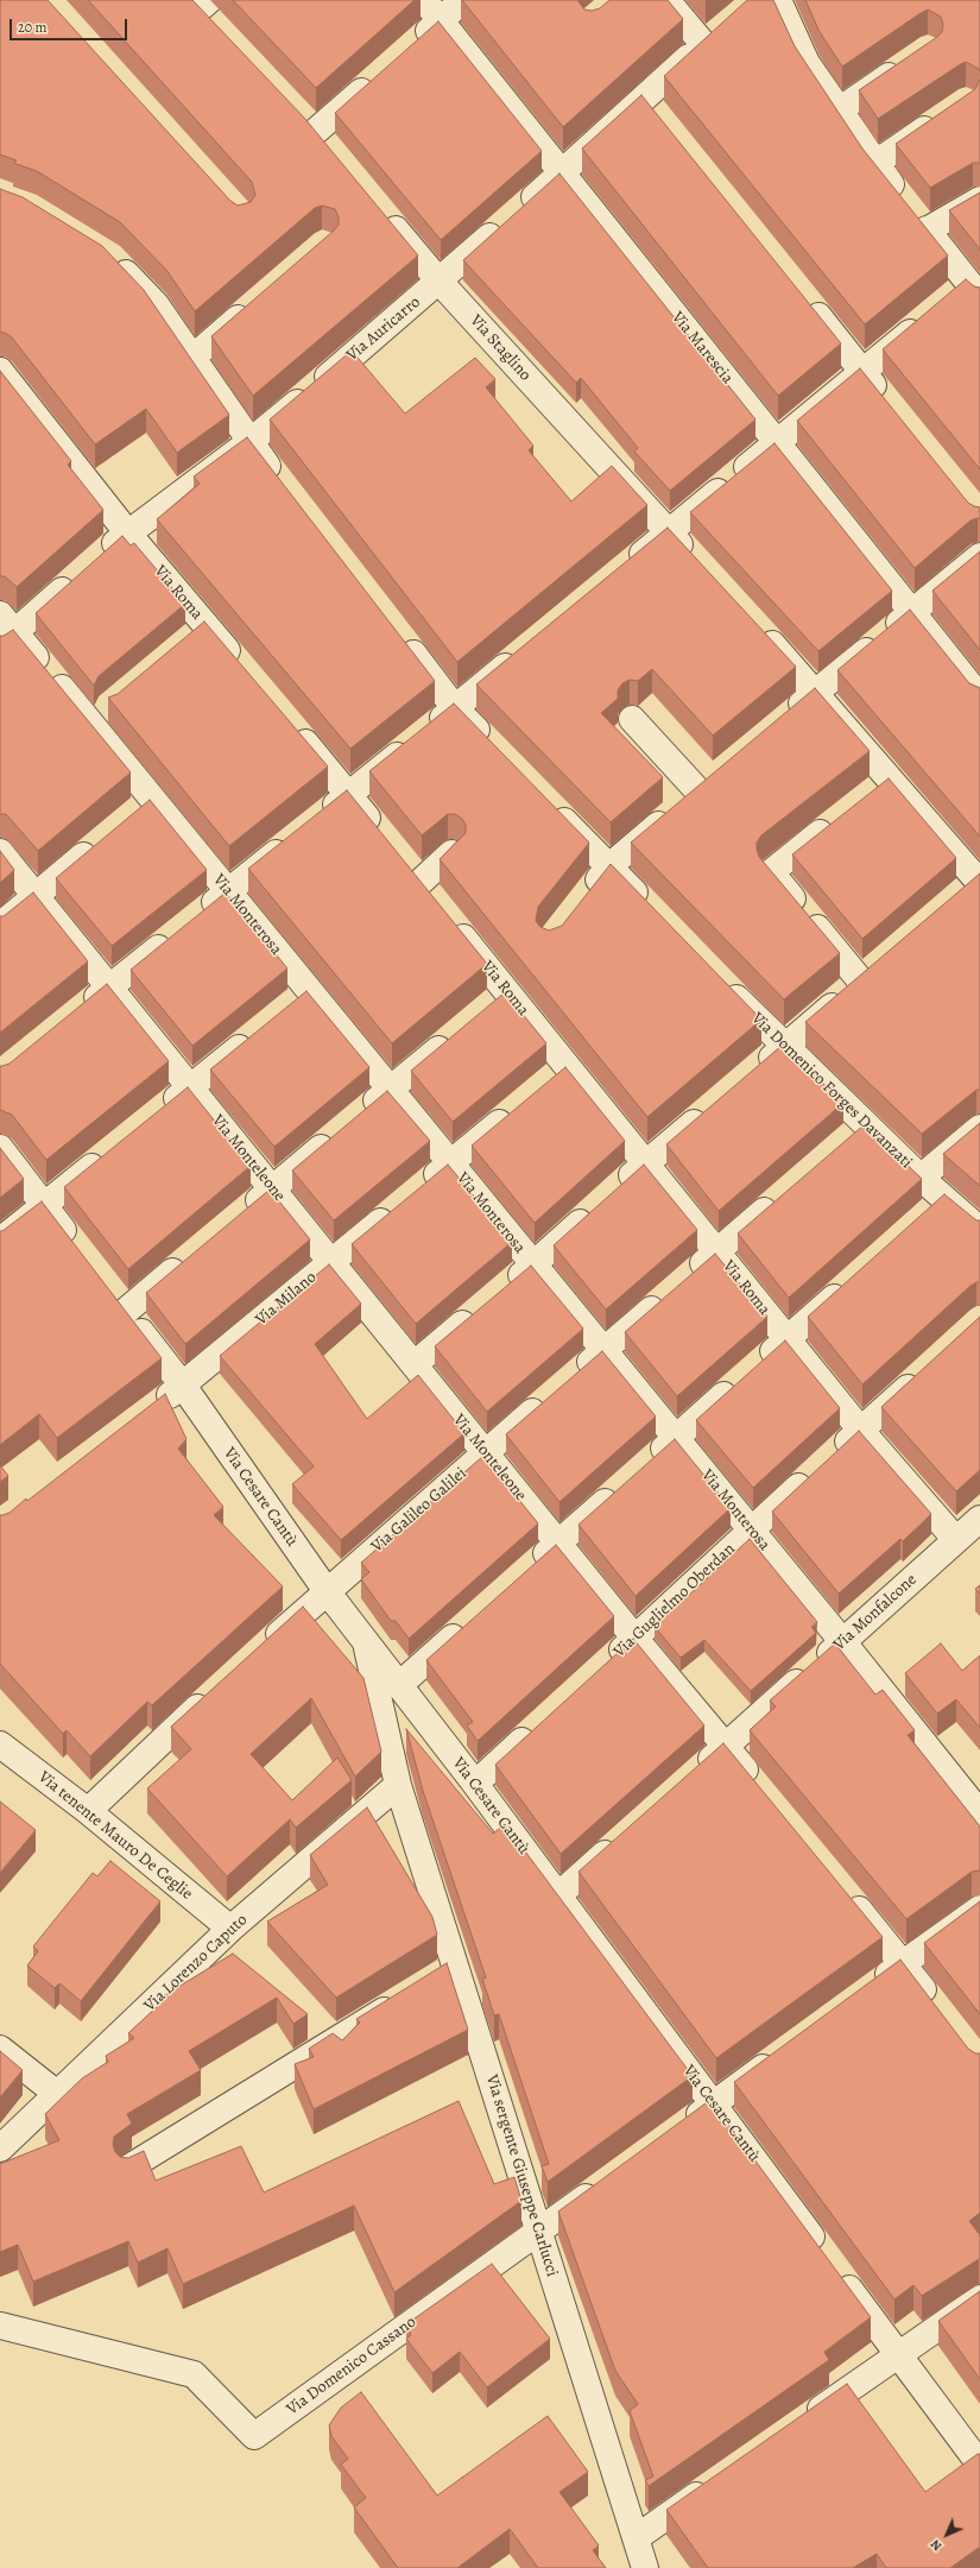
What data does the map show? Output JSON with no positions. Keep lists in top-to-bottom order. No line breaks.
{"streets":{"street":["Via Auricarro","Via Staglino","Via Marescia","Via Roma","Via Monterosa","Via Domenico Forges Davanzati","Via Monteleone","Via Milano","Via Cesare Cantù","Via Galileo Galilei","Via Guglielmo Oberdan","Via Monfalcone","Via tenente Mauro De Ceglie","Via Lorenzo Caputo","Via sergente Giuseppe Carlucci","Via Domenico Cassano"]},"crossings":[["Via Auricarro","Via Staglino"],["Via Auricarro","Via Marescia"],["Via Auricarro","Via Roma"],["Via Roma","Via Monfalcone"],["Via Monterosa","Via Milano"],["Via Monterosa","Via Guglielmo Oberdan"],["Via Monterosa","Via Monfalcone"],["Via Monteleone","Via Milano"],["Via Monteleone","Via Galileo Galilei"],["Via Monteleone","Via Guglielmo Oberdan"],["Via Monteleone","Via Monfalcone"],["Via Milano","Via Cesare Cantù"],["Via Cesare Cantù","Via Galileo Galilei"],["Via Cesare Cantù","Via sergente Giuseppe Carlucci"],["Via tenente Mauro De Ceglie","Via Lorenzo Caputo"],["Via Lorenzo Caputo","Via sergente Giuseppe Carlucci"],["Via sergente Giuseppe Carlucci","Via Domenico Cassano"]],"scale_bar":"20 m","north":"bottom left"}
